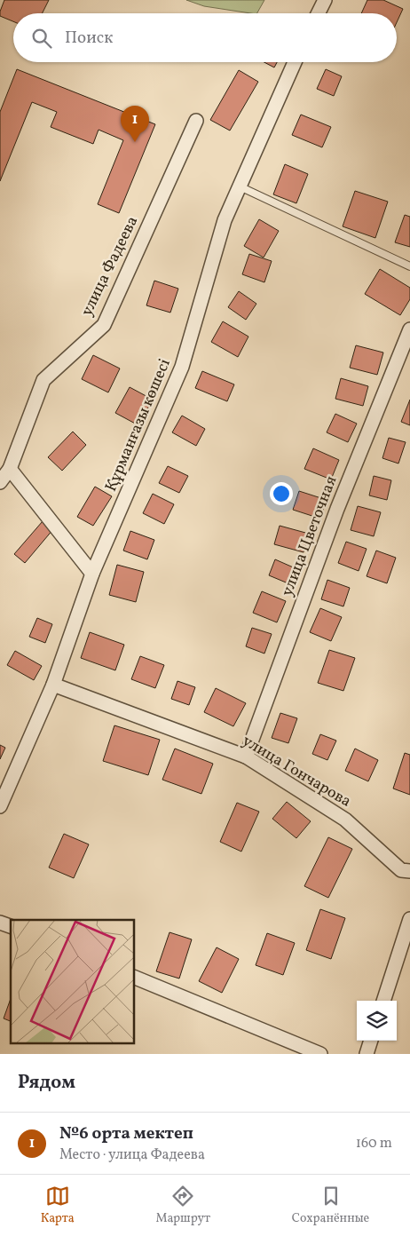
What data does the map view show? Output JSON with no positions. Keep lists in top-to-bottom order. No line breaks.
{"streets":{"street":["улица Фадеева","Құрманғазы көшесі","улица Цветочная","улица Гончарова"]},"crossings":[["Құрманғазы көшесі","улица Гончарова"],["улица Цветочная","улица Гончарова"]],"page":{"search":"Поиск","pins":"1","heading":"Рядом","list":[{"mark":"1","name":"№6 орта мектеп","note":"Место · улица Фадеева","value":"160 m"}],"nav":["Карта","Маршрут","Сохранённые"]}}
